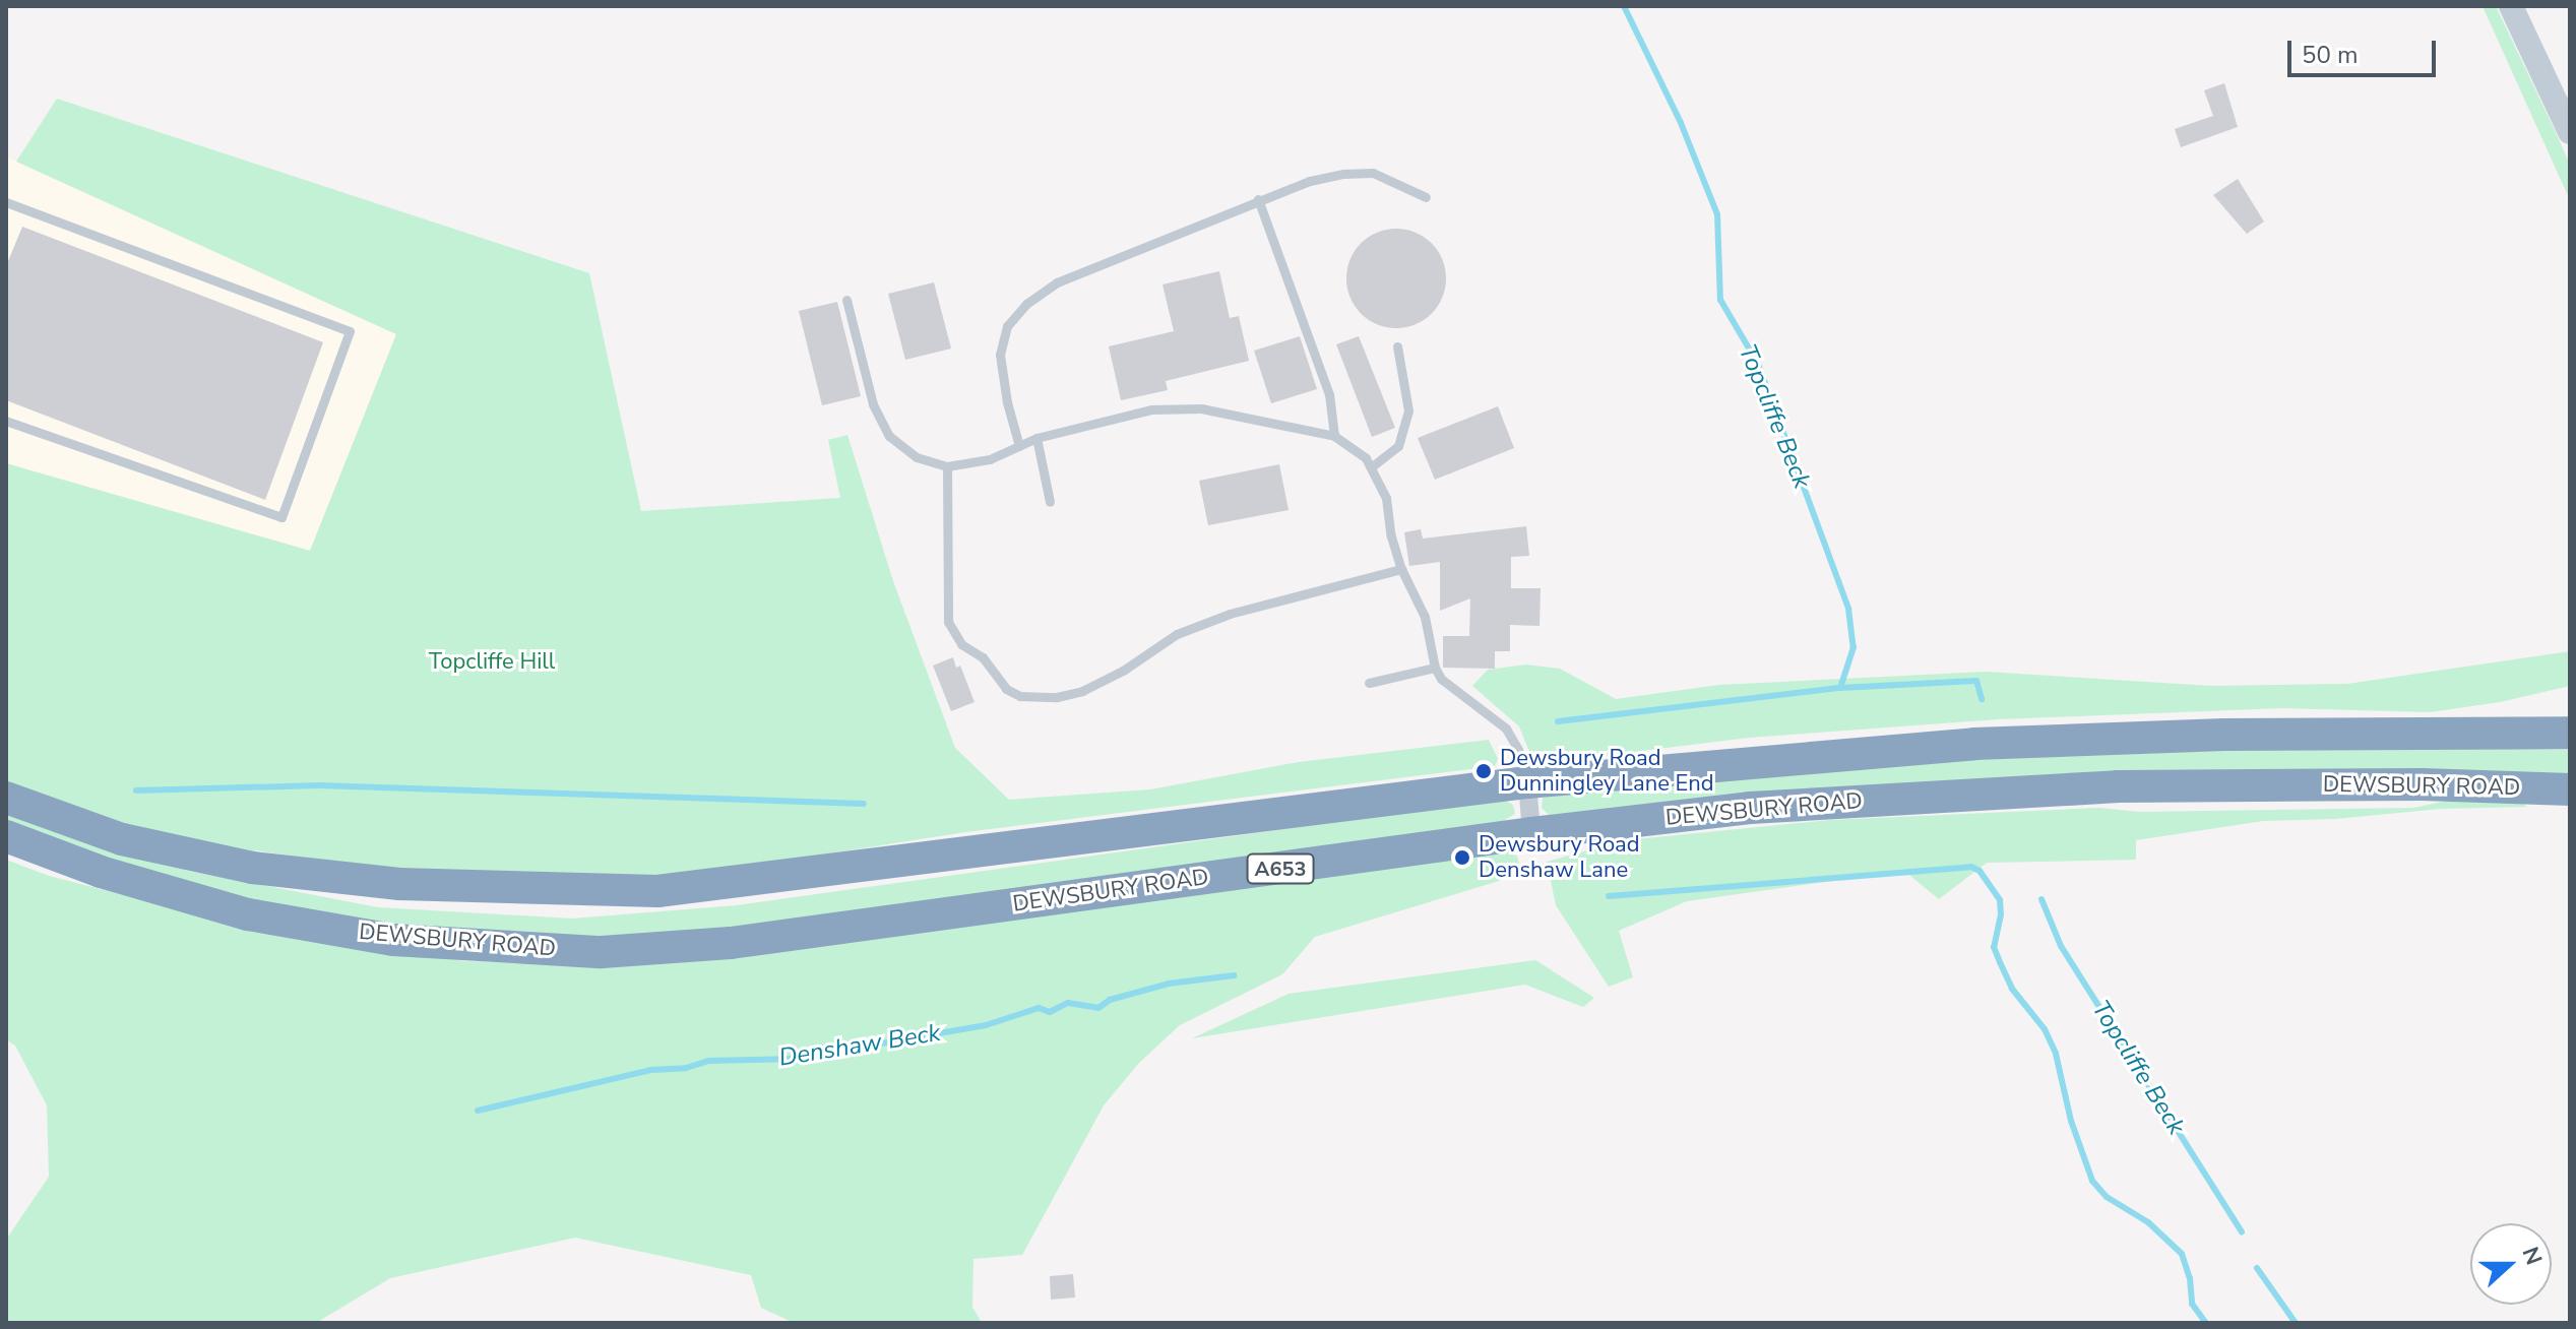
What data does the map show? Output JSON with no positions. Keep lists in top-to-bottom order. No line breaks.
{"streets":{"highway":["DEWSBURY ROAD","A653"]},"water":["Topcliffe Beck","Denshaw Beck"],"parks":["Topcliffe Hill"],"places":["Dewsbury Road Dunningley Lane End","Dewsbury Road Denshaw Lane"],"scale_bar":"50 m","north":"right"}
